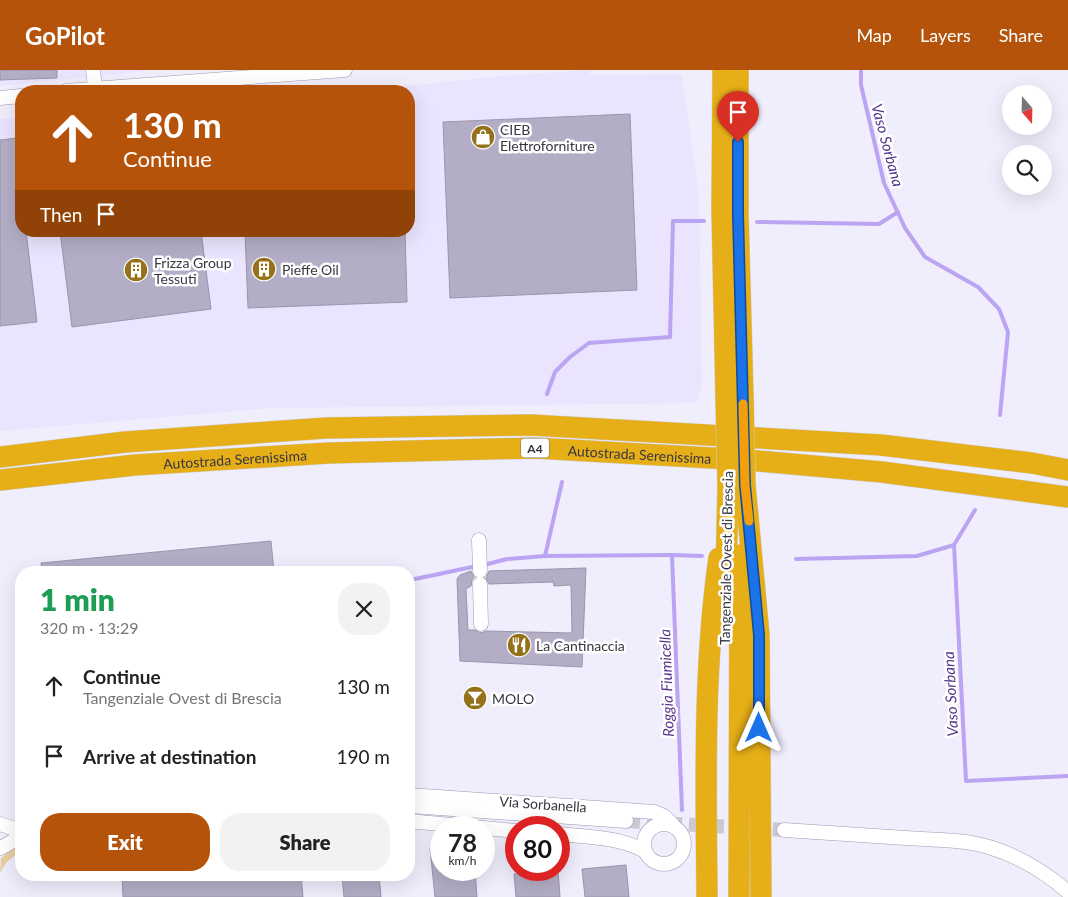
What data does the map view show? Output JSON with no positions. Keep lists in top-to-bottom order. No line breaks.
{"streets":{"highway":["A4","Autostrada Serenissima","Tangenziale Ovest di Brescia"],"street":["Via Sorbanella"]},"water":["Vaso Sorbana","Roggia Fiumicella"],"places":{"shop":["CIEB Elettroforniture"],"building":["Pieffe Oil","Frizza Group Tessuti"],"restaurant":["La Cantinaccia"],"bar":["MOLO"]},"north":"bottom","page":{"header":"GoPilot","nav":["Map","Layers","Share"],"turn":["130 m","Continue"],"then":"Then","heading":["1 min","320 m · 13:29"],"list":[{"name":"Continue","note":"Tangenziale Ovest di Brescia","value":"130 m"},{"name":"Arrive at destination","value":"190 m"}],"buttons":["Exit","Share"],"speed":"78 km/h","limit":"80"}}
